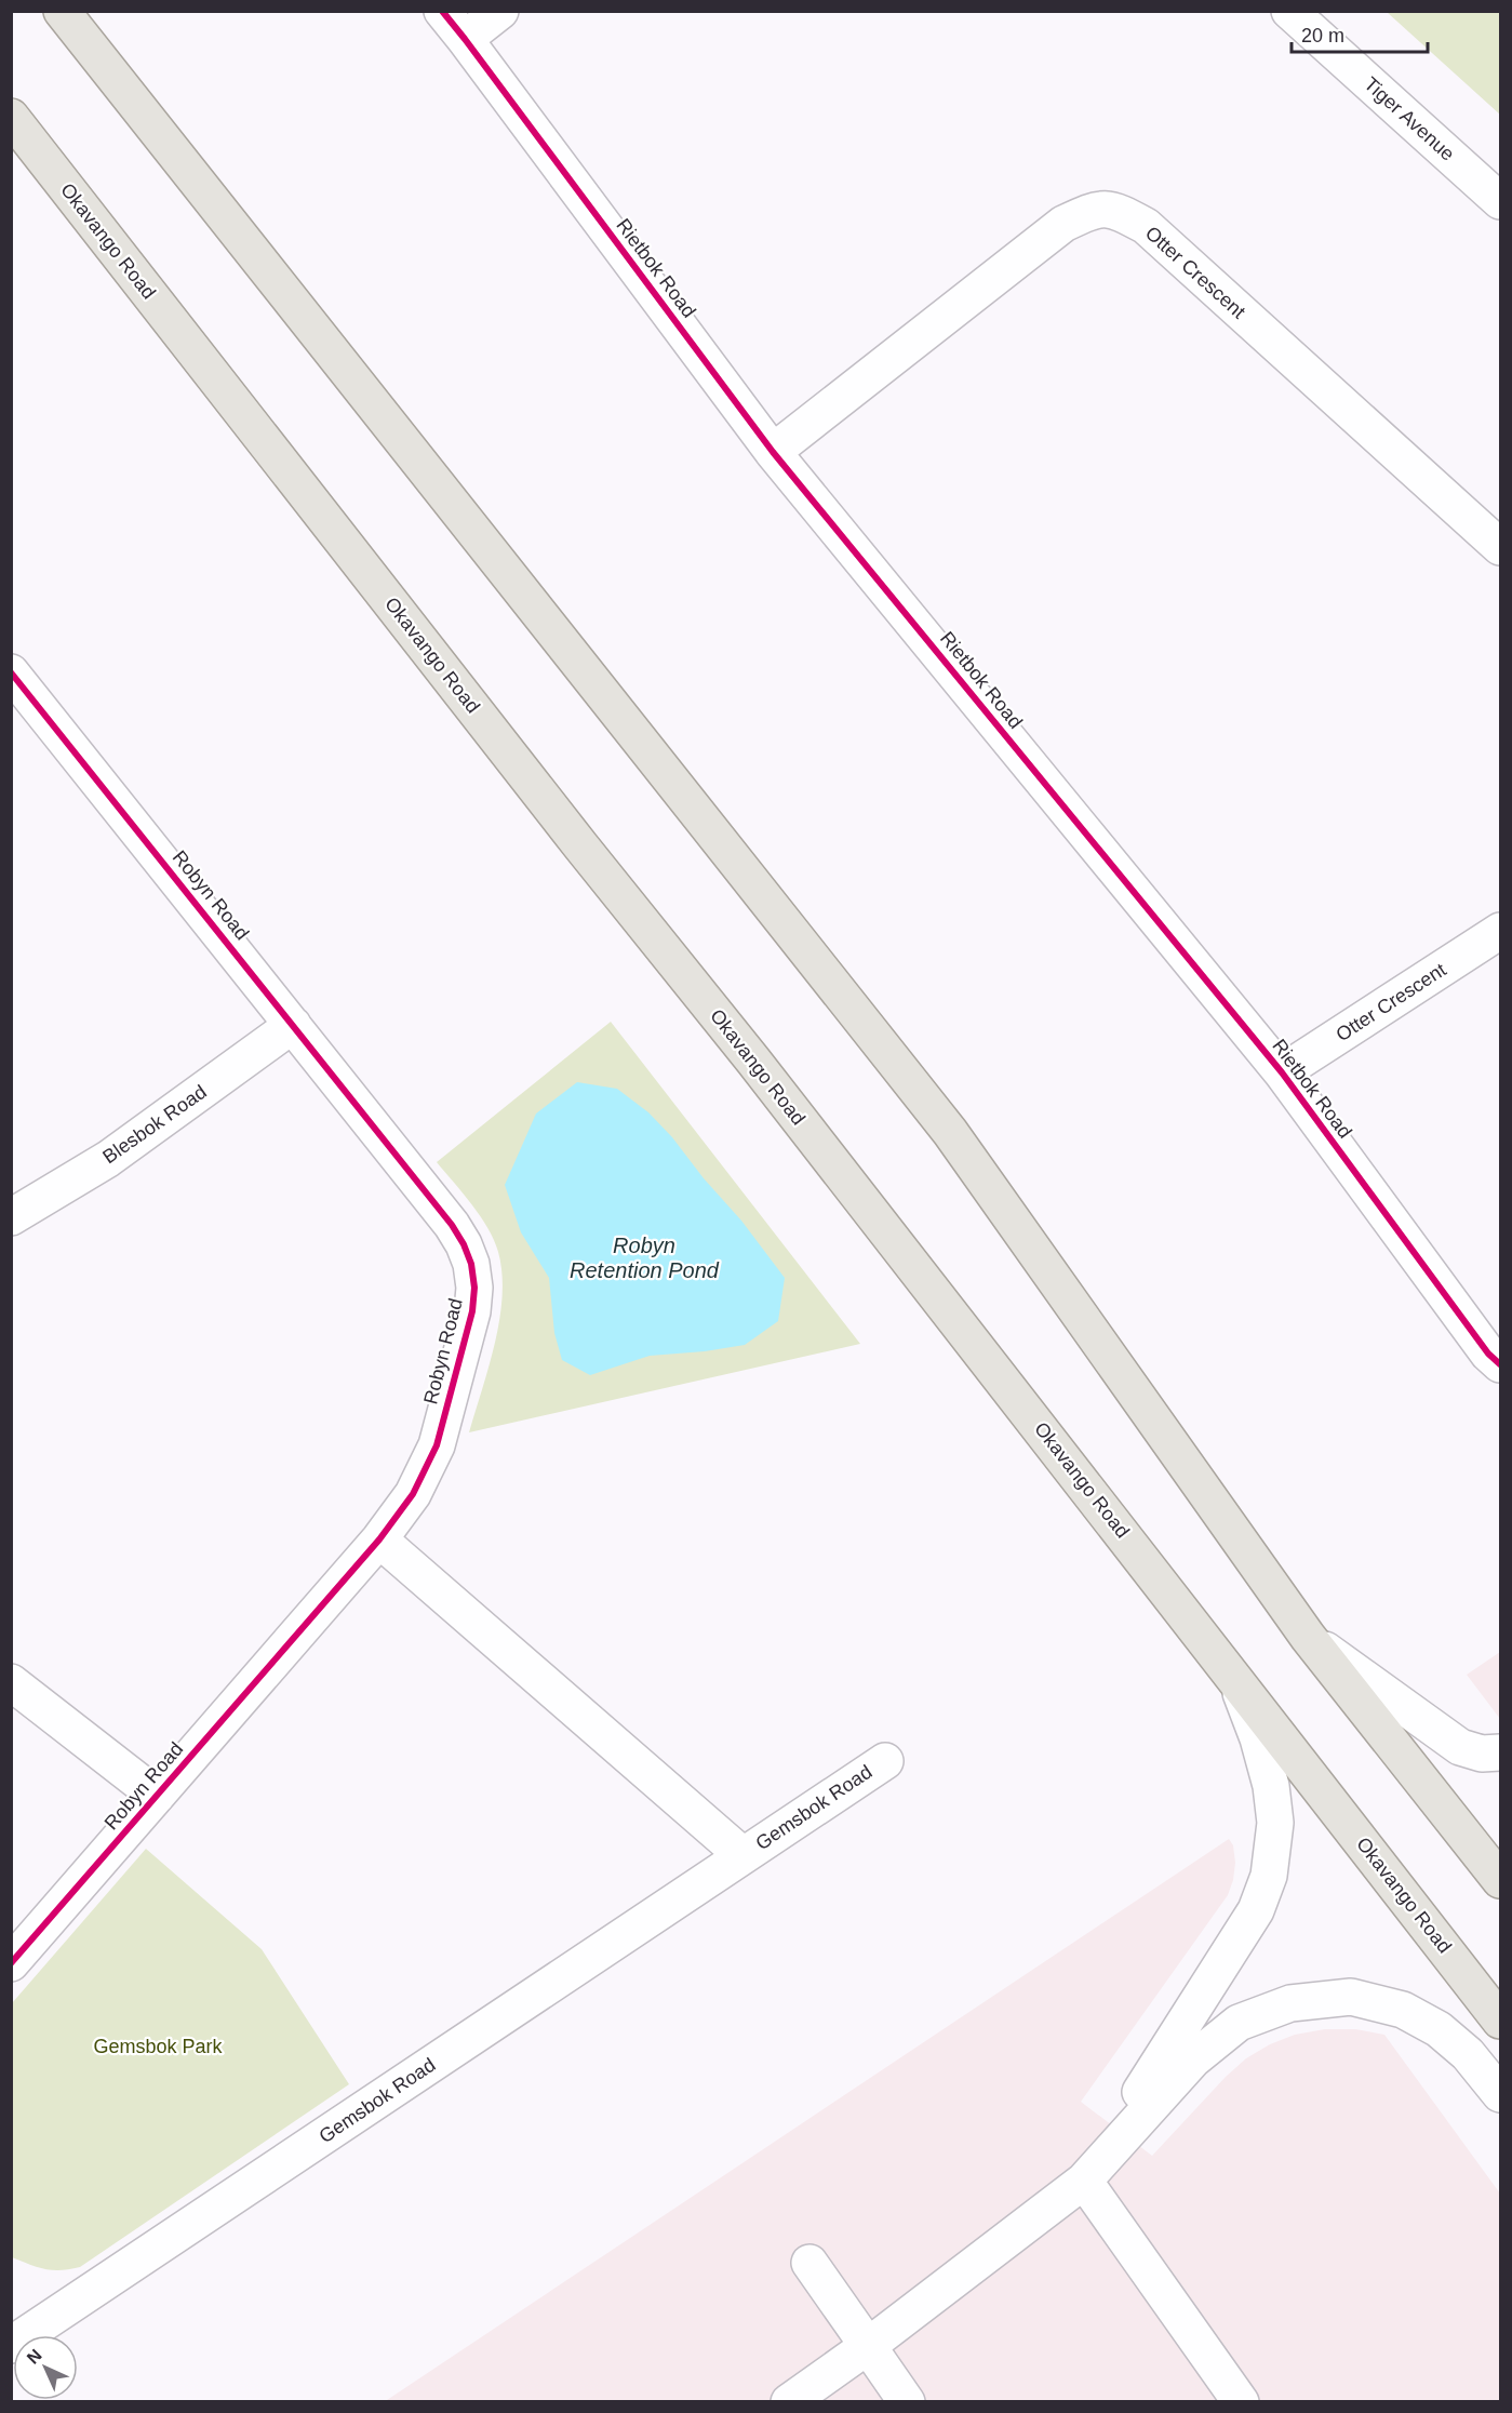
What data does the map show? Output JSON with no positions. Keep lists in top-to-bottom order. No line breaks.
{"streets":{"main road":["Okavango Road"],"street":["Tiger Avenue","Rietbok Road","Otter Crescent","Robyn Road","Blesbok Road","Gemsbok Road"]},"crossings":[["Rietbok Road","Otter Crescent"],["Robyn Road","Blesbok Road"],["Robyn Road","Gemsbok Road"]],"water":["Robyn Retention Pond"],"parks":["Gemsbok Park"],"scale_bar":"20 m","north":"top left"}
